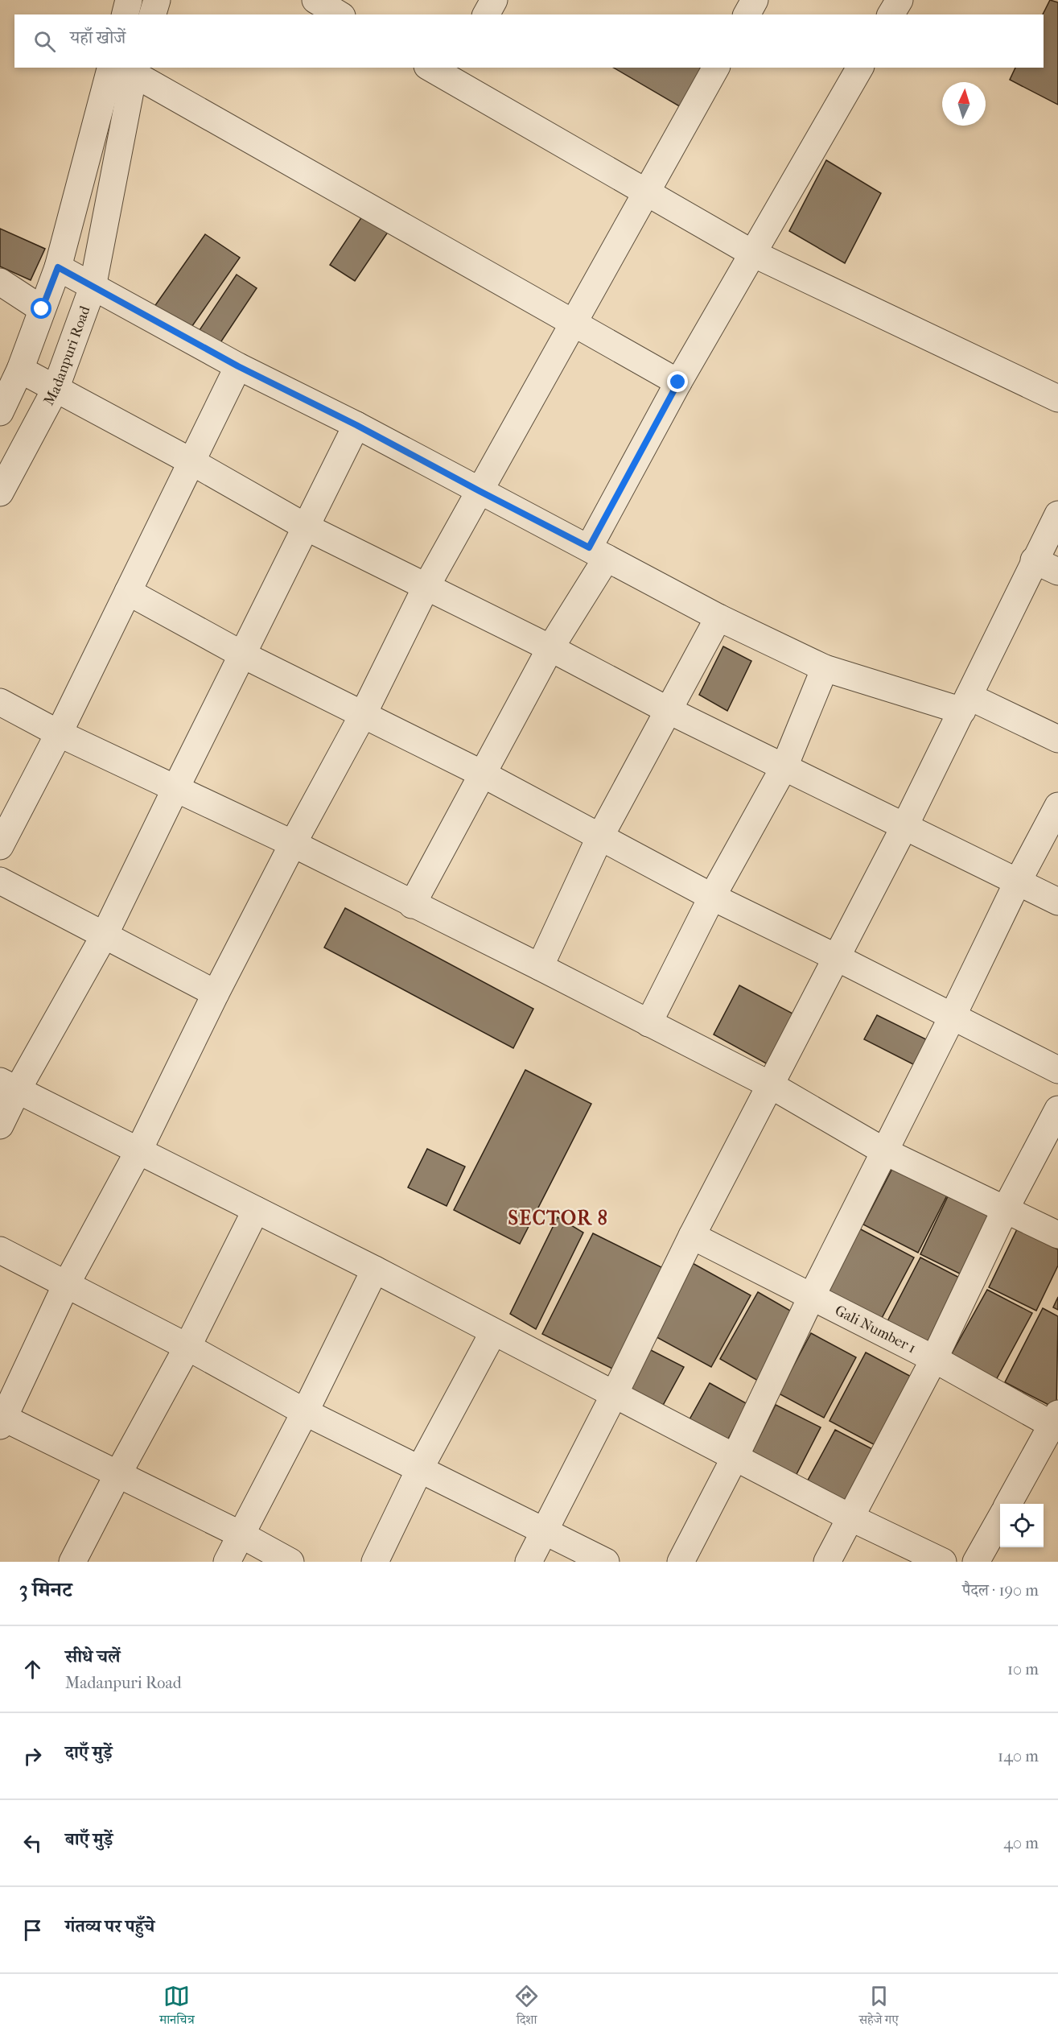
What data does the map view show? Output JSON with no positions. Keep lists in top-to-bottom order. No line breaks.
{"streets":{"street":["Madanpuri Road","Gali Number 1"]},"districts":["SECTOR 8"],"north":"top","page":{"search":"यहाँ खोजें","heading":["3 मिनट","पैदल · 190 m"],"list":[["सीधे चलें","Madanpuri Road","10 m"],["दाएँ मुड़ें","140 m"],["बाएँ मुड़ें","40 m"],"गंतव्य पर पहुँचे"],"nav":["मानचित्र","दिशा","सहेजे गए"]}}
